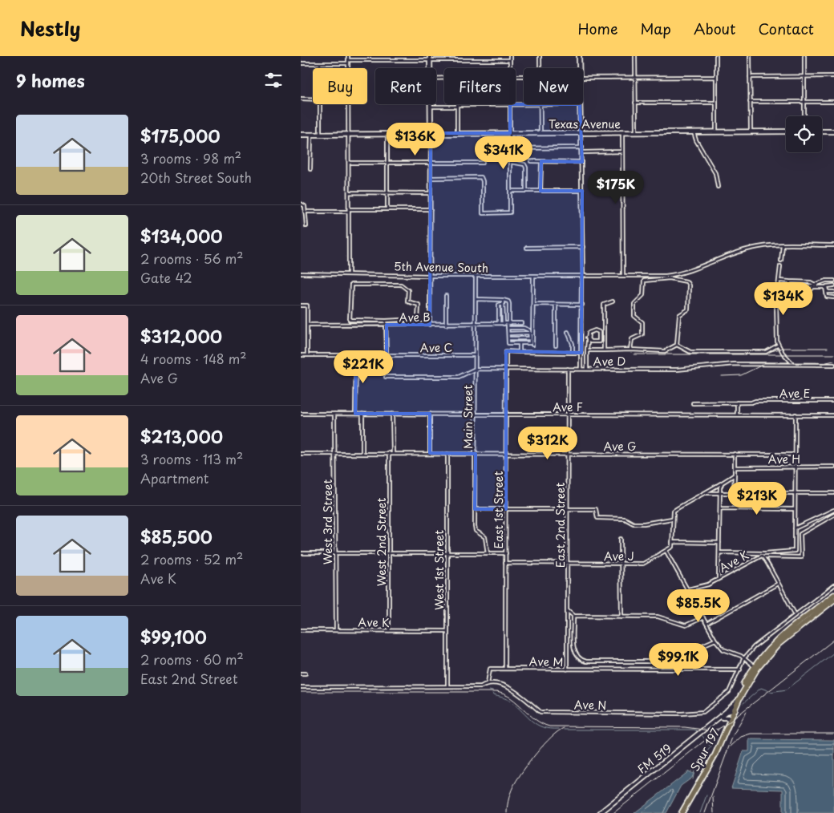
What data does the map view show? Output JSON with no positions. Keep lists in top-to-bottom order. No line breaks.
{"streets":{"main road":["Texas Avenue","Spur 197","FM 519"],"street":["5th Avenue South","Ave B","Ave C","Ave D","Ave E","Ave F","Main Street","Ave G","Ave H","East 1st Street","West 3rd Street","East 2nd Street","West 2nd Street","Ave J","Ave K","West 1st Street","Ave M","Ave N"]},"crossings":[["5th Avenue South","Main Street"],["Ave B","Main Street"],["Ave C","Main Street"],["Ave D","Main Street"],["Ave D","East 1st Street"],["Ave D","East 2nd Street"],["Ave F","Main Street"],["Ave F","East 1st Street"],["Ave F","West 3rd Street"],["Ave F","East 2nd Street"],["Main Street","Ave G"],["Ave G","East 1st Street"],["Ave G","West 3rd Street"],["Ave G","East 2nd Street"],["Ave G","West 2nd Street"],["Ave G","West 1st Street"],["East 1st Street","Ave J"],["East 1st Street","Ave M"],["West 3rd Street","Ave K"],["East 2nd Street","Ave J"],["East 2nd Street","Ave M"],["West 2nd Street","Ave K"],["Ave K","West 1st Street"],["Ave K","Ave N"],["West 1st Street","Ave N"],["Ave M","Ave N"],["Spur 197","FM 519"]],"page":{"header":"Nestly","nav":["Home","Map","About","Contact"],"heading":"9 homes","chip":["Buy","Rent","Filters","New"],"list":[{"name":"$175,000","note":"3 rooms · 98 m² · 20th Street South"},{"name":"$134,000","note":"2 rooms · 56 m² · Gate 42"},{"name":"$312,000","note":"4 rooms · 148 m² · Ave G"},{"name":"$213,000","note":"3 rooms · 113 m² · Apartment"},{"name":"$85,500","note":"2 rooms · 52 m² · Ave K"},{"name":"$99,100","note":"2 rooms · 60 m² · East 2nd Street"}],"price":["$136K","$341K","$175K","$134K","$221K","$312K","$213K","$85.5K","$99.1K"]}}
